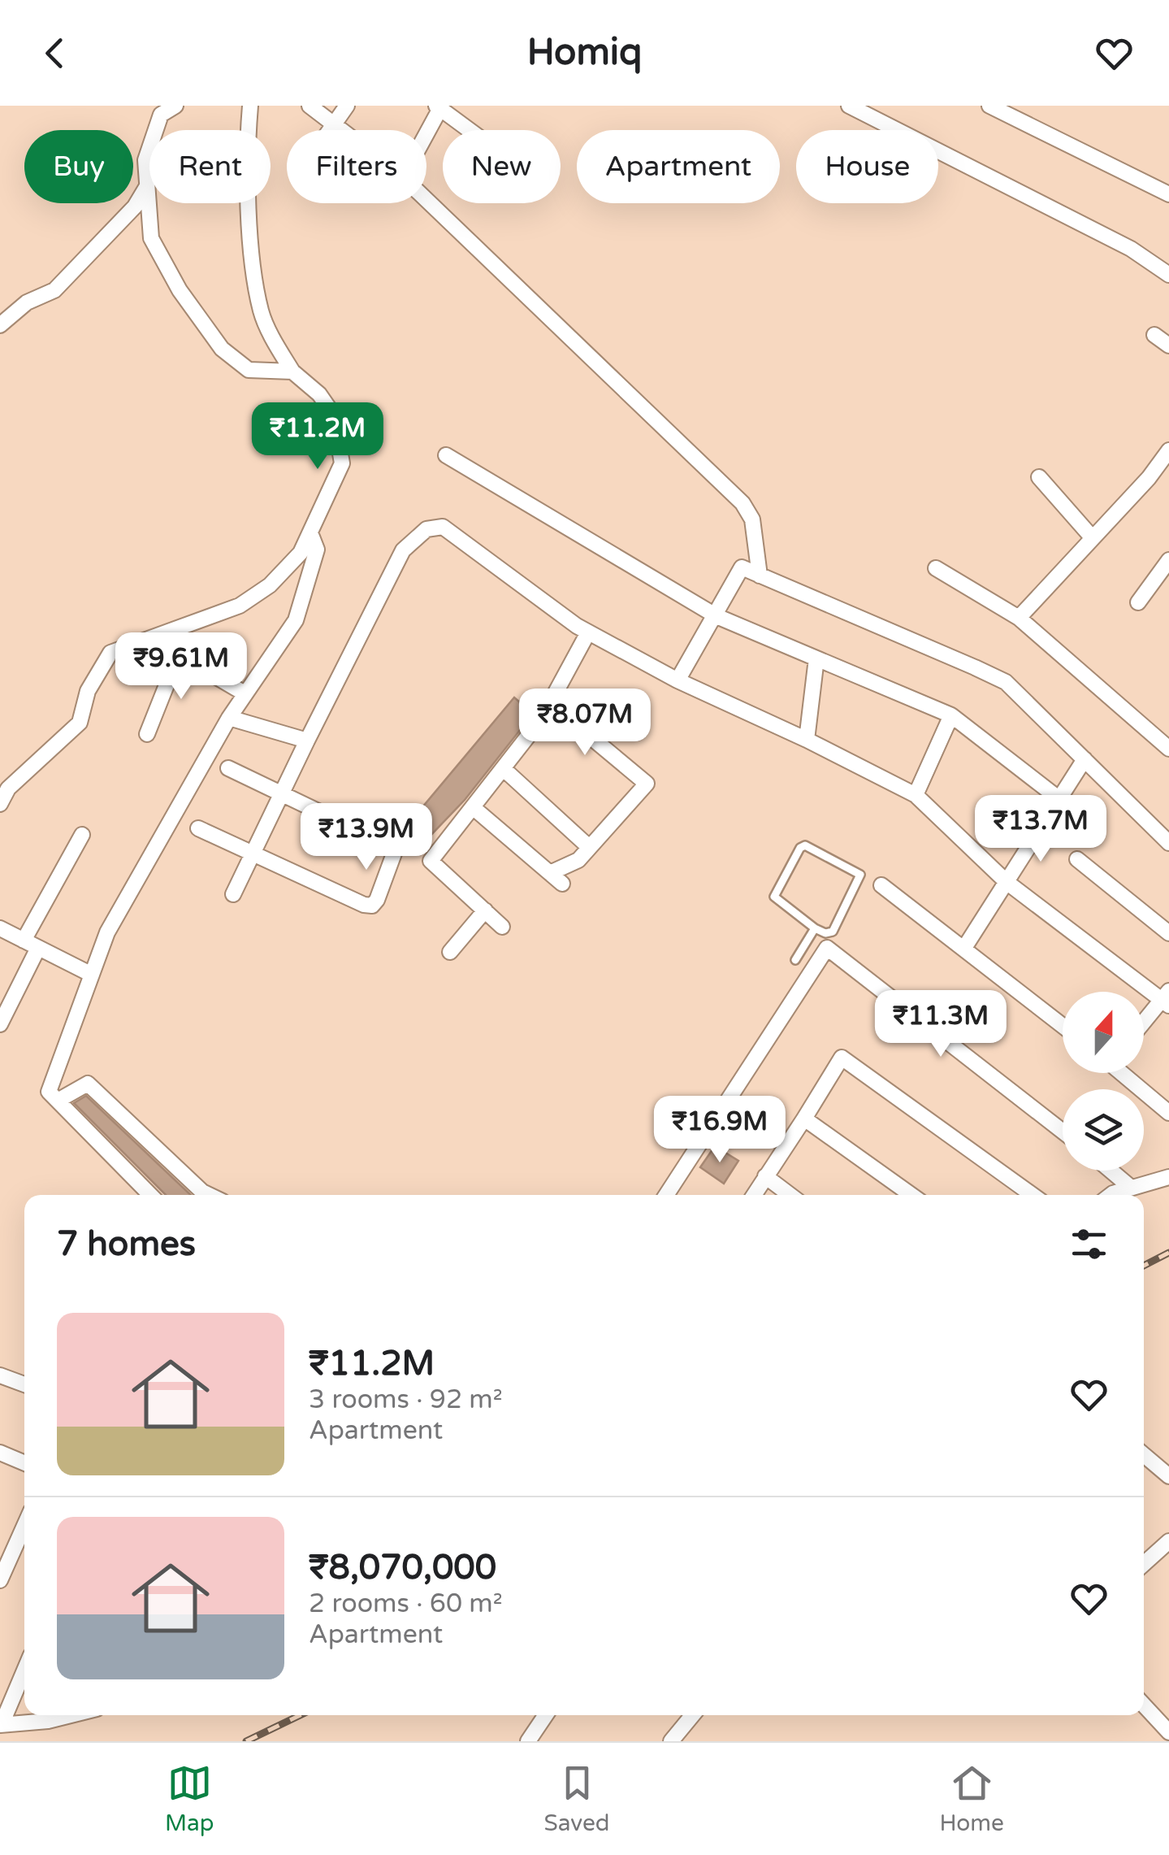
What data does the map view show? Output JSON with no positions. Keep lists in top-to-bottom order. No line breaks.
{"north":"top","page":{"header":"Homiq","chip":["Buy","Rent","Filters","New","Apartment","House"],"price":["₹11.2M","₹9.61M","₹8.07M","₹13.7M","₹13.9M","₹11.3M","₹16.9M"],"heading":"7 homes","list":[{"name":"₹11.2M","note":"3 rooms · 92 m² · Apartment"},{"name":"₹8,070,000","note":"2 rooms · 60 m² · Apartment"}],"tabs":["Map","Saved","Home"]}}
